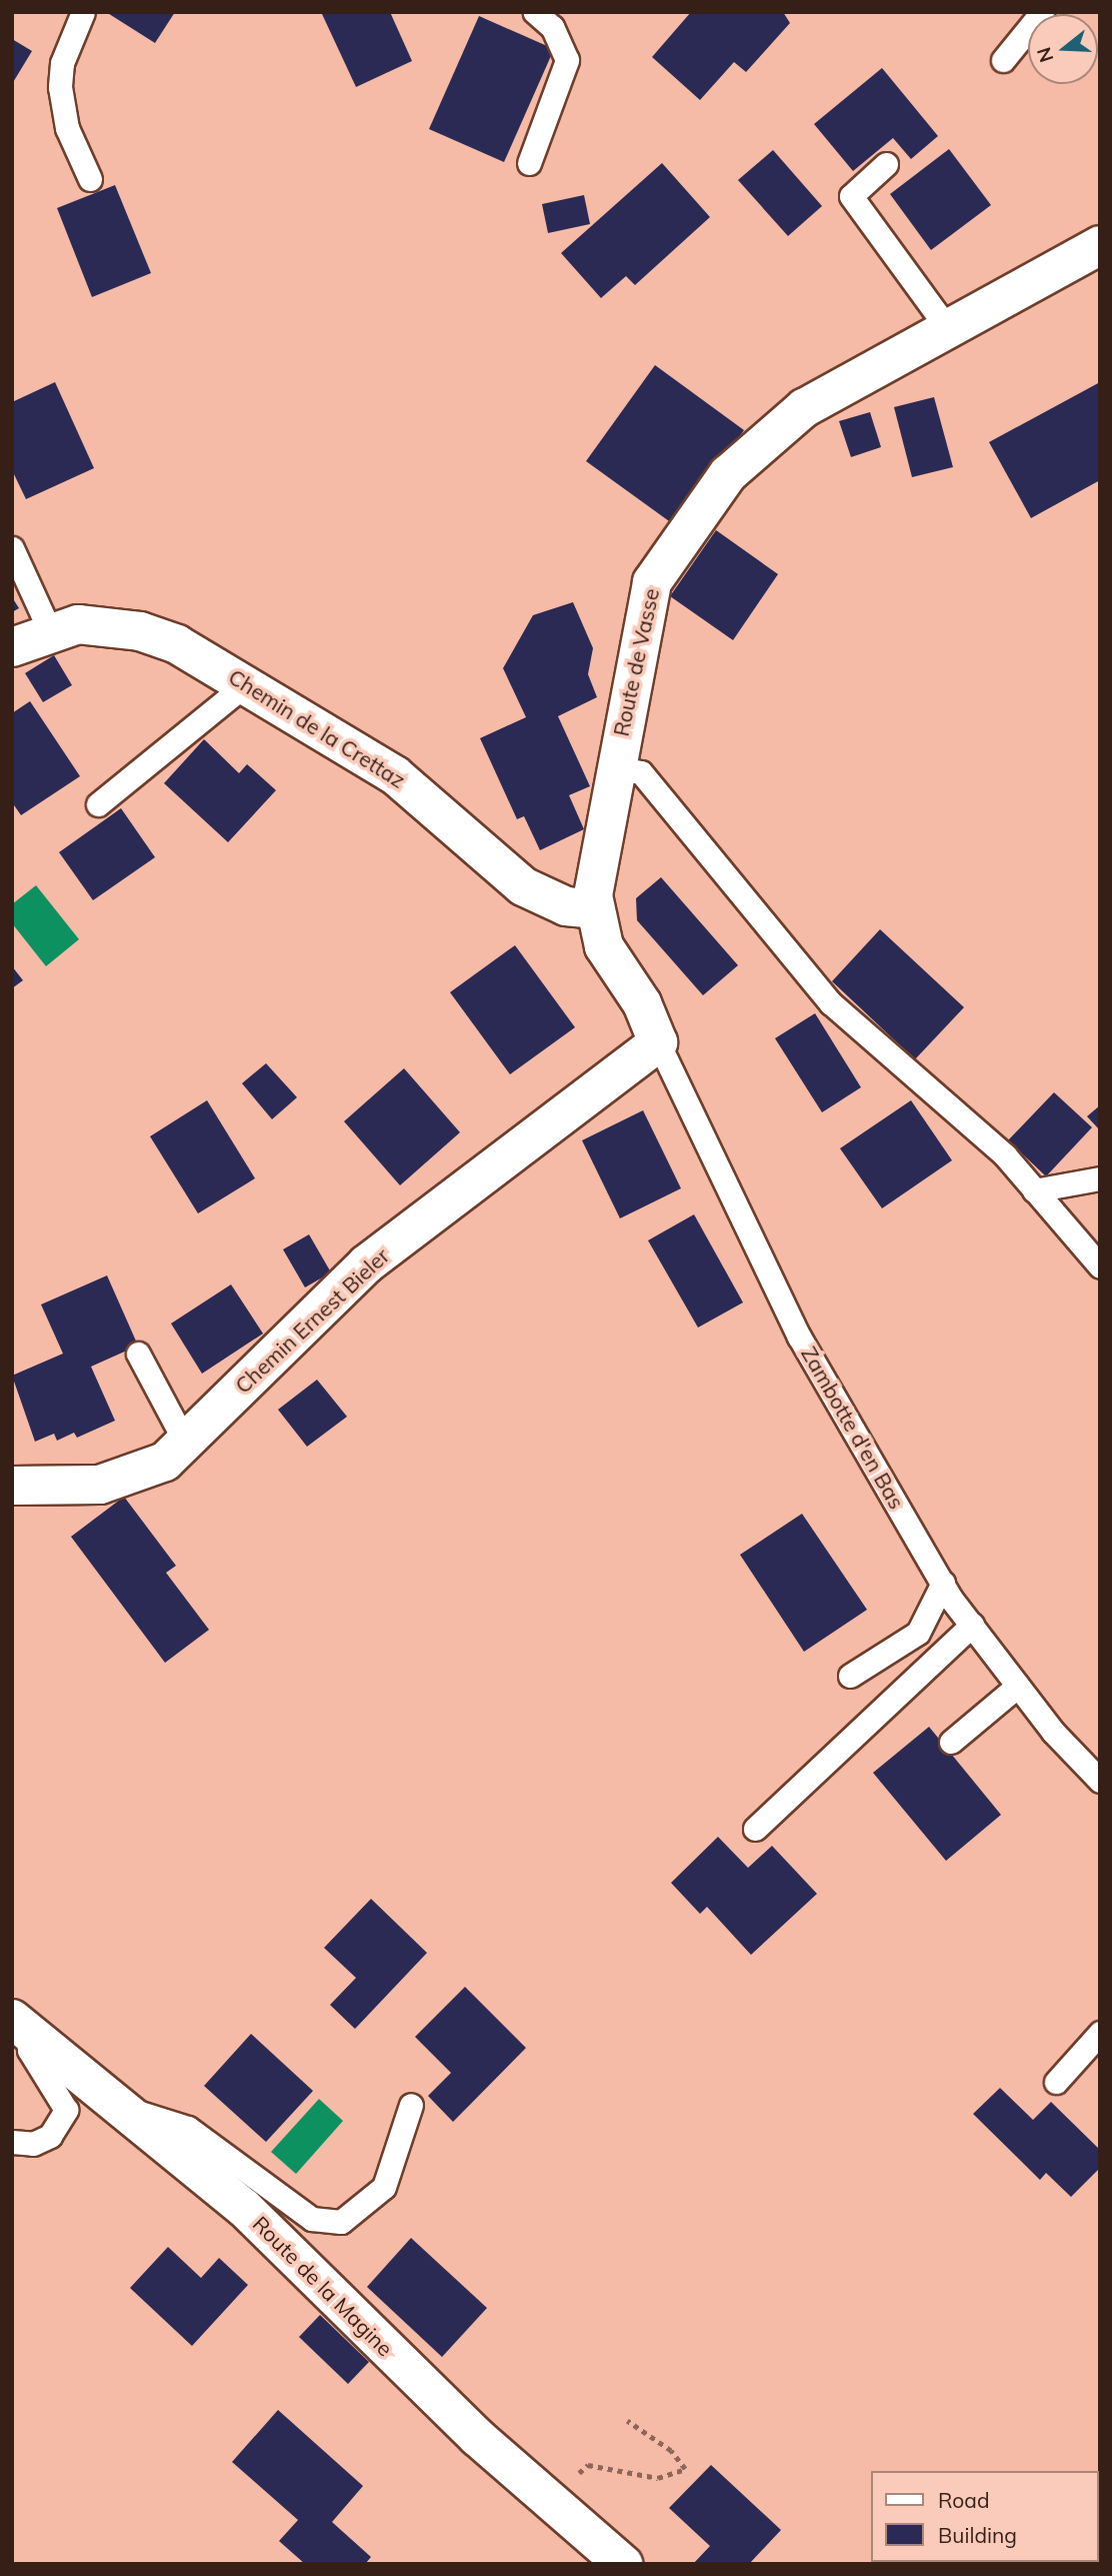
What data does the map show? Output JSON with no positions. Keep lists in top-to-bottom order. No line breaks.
{"streets":{"street":["Route de Vasse","Chemin de la Crettaz","Chemin Ernest Bieler","Route de la Magine"],"lane":["Zambotte d'en Bas"]},"crossings":[["Route de Vasse","Chemin de la Crettaz"],["Route de Vasse","Chemin Ernest Bieler"],["Route de Vasse","Zambotte d'en Bas"],["Chemin Ernest Bieler","Zambotte d'en Bas"]],"legend":["Road","Building"],"north":"left"}
